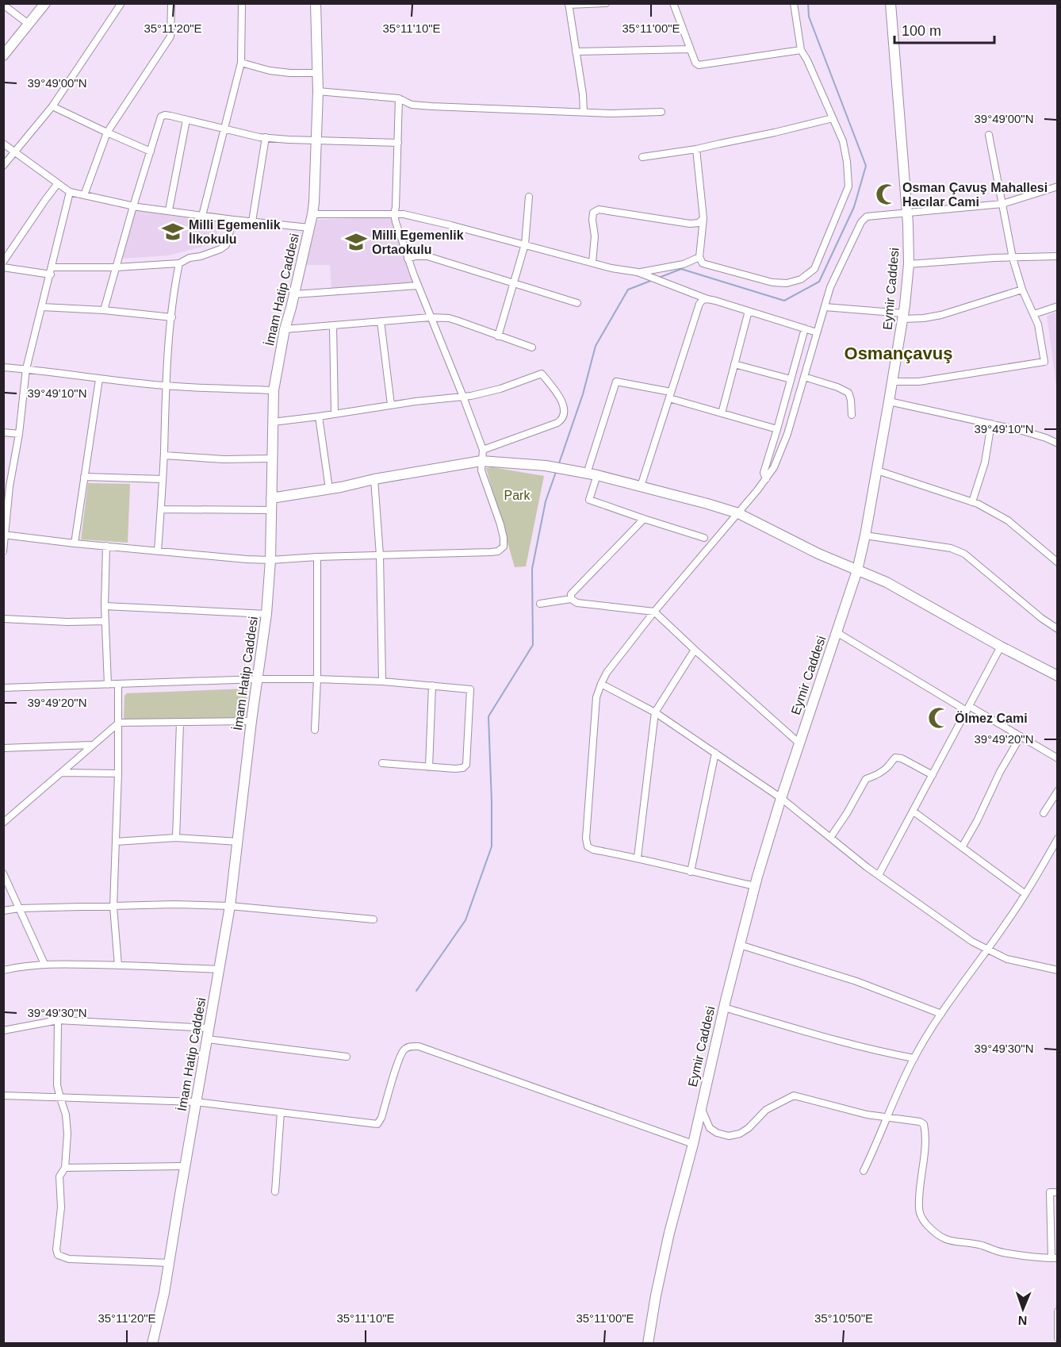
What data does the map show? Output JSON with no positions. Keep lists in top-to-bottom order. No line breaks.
{"streets":{"street":["Eymir Caddesi","İmam Hatip Caddesi"]},"districts":["Osmançavuş"],"parks":["Park"],"places":{"mosque":["Osman Çavuş Mahallesi Hacılar Cami","Ölmez Cami"],"school or university":["Milli Egemenlik İlkokulu","Milli Egemenlik Ortaokulu"]},"scale_bar":"100 m","north":"bottom","coordinates":["35°11'20\"E","35°11'10\"E","35°11'00\"E","39°49'00\"N","39°49'10\"N","39°49'20\"N","39°49'30\"N","35°10'50\"E"]}
